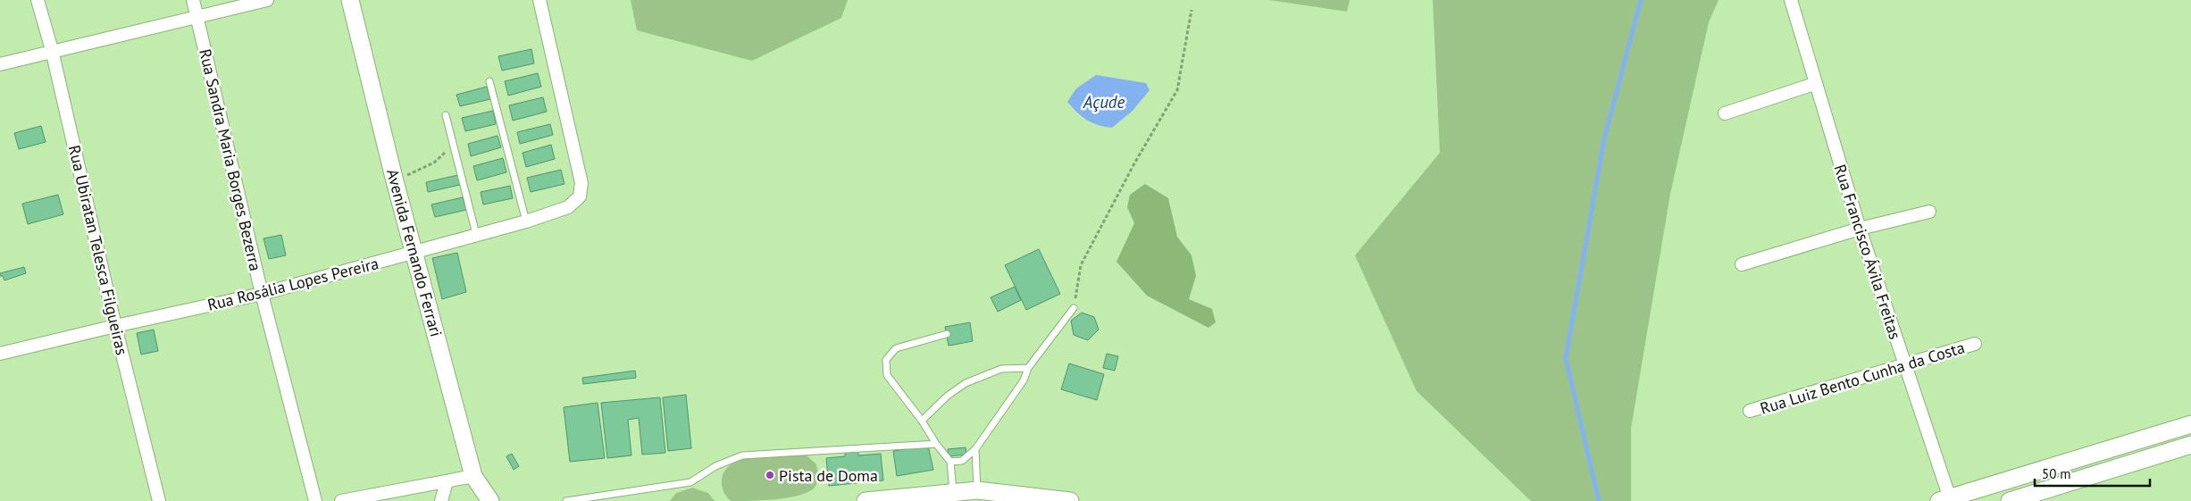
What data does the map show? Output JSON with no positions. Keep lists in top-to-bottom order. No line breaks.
{"streets":{"street":["Rua Sandra Maria Borges Bezerra","Rua Ubiratan Telesca Filgueiras","Rua Francisco Ávila Freitas","Avenida Fernando Ferrari","Rua Rosália Lopes Pereira","Rua Luiz Bento Cunha da Costa"]},"crossings":[["Rua Sandra Maria Borges Bezerra","Rua Rosália Lopes Pereira"],["Rua Ubiratan Telesca Filgueiras","Rua Rosália Lopes Pereira"],["Rua Francisco Ávila Freitas","Rua Luiz Bento Cunha da Costa"],["Avenida Fernando Ferrari","Rua Rosália Lopes Pereira"]],"water":["Açude"],"places":["Pista de Doma"],"scale_bar":"50 m"}
